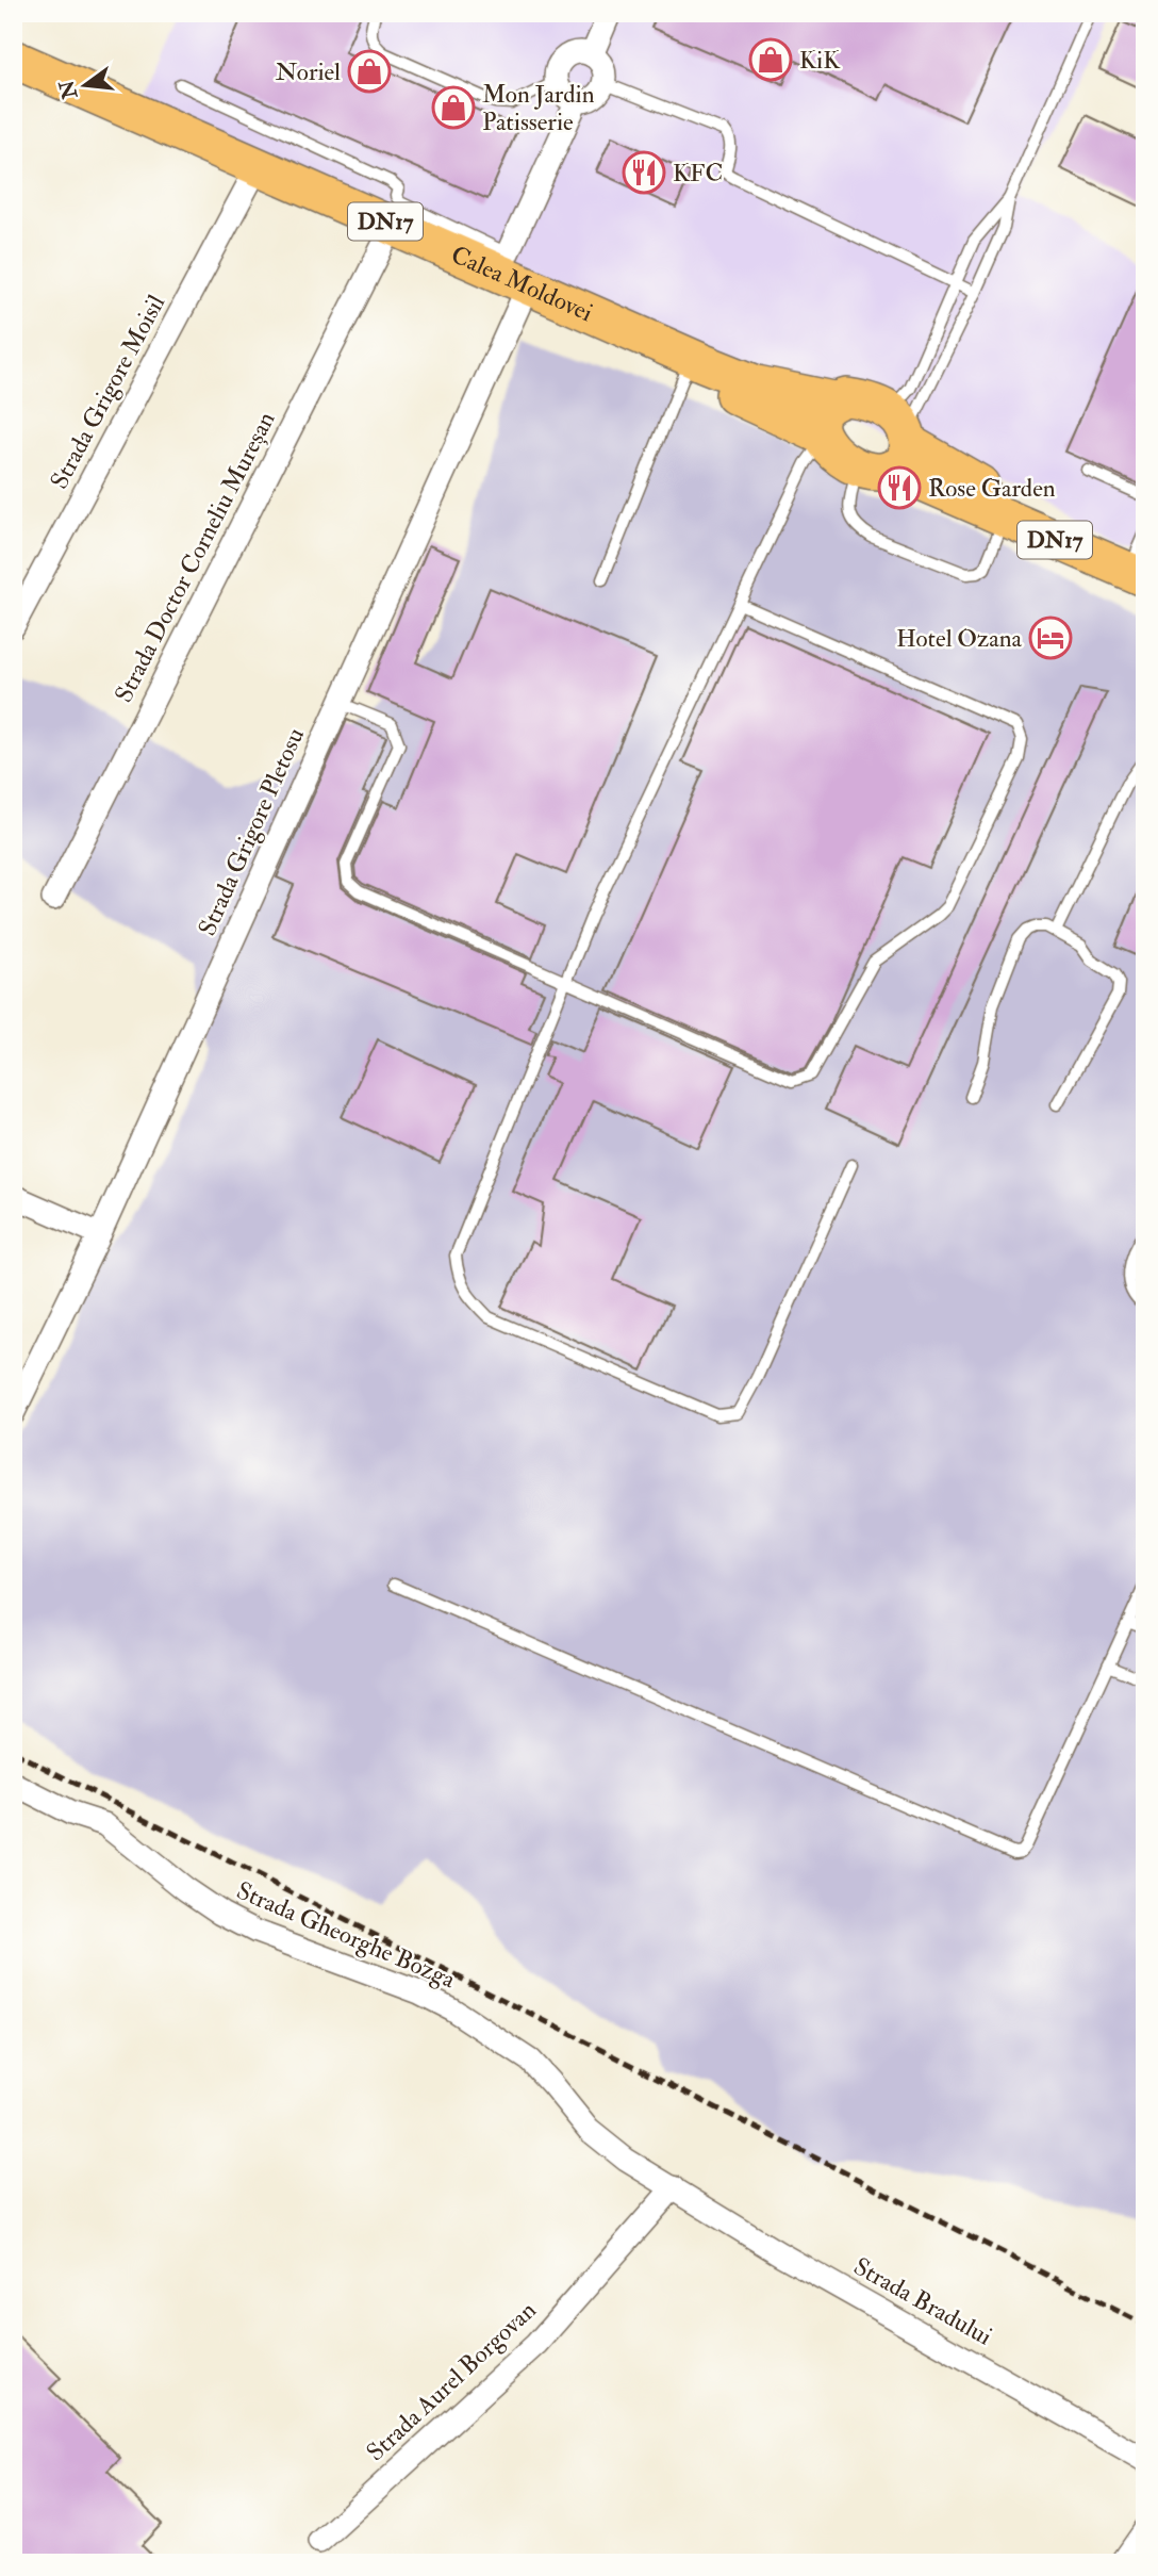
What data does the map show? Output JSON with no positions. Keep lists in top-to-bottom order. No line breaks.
{"streets":{"main road":["DN17","Calea Moldovei"],"street":["Strada Grigore Moisil","Strada Doctor Corneliu Mureșan","Strada Grigore Pletosu","Strada Gheorghe Bozga","Strada Bradului","Strada Aurel Borgovan"]},"crossings":[["Calea Moldovei","Strada Grigore Moisil"],["Calea Moldovei","Strada Doctor Corneliu Mureșan"],["Calea Moldovei","Strada Grigore Pletosu"],["Strada Gheorghe Bozga","Strada Bradului"],["Strada Gheorghe Bozga","Strada Aurel Borgovan"],["Strada Bradului","Strada Aurel Borgovan"]],"places":{"shop":["KiK","Noriel","Mon Jardin Patisserie"],"restaurant":["KFC","Rose Garden"],"hotel":["Hotel Ozana"]},"north":"left"}
